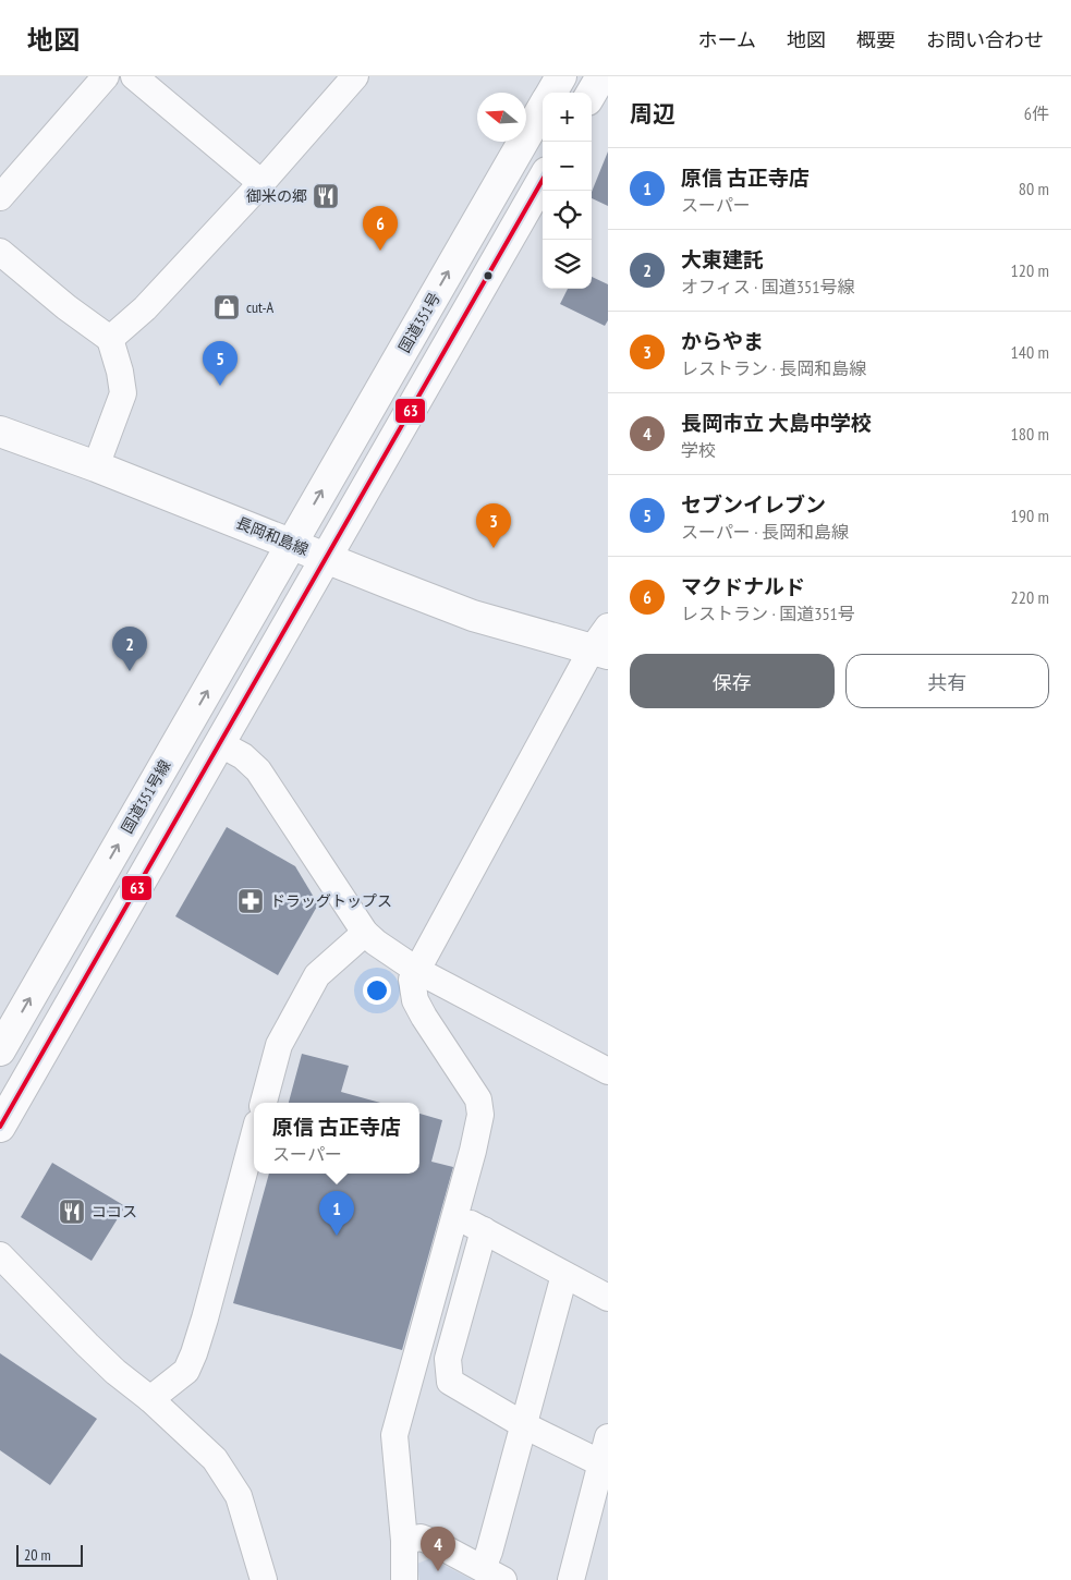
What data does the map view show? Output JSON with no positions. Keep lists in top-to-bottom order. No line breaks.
{"streets":{"main road":["国道351号","長岡和島線","国道351号線"]},"crossings":[["国道351号","長岡和島線"],["国道351号","国道351号線"],["長岡和島線","国道351号線"]],"places":{"restaurant":["御米の郷","ココス"],"shop":["cut-A"],"pharmacy":["ドラッグトップス"]},"lines":["transit line 63"],"scale_bar":"20 m","north":"left","page":{"header":"地図","nav":["ホーム","地図","概要","お問い合わせ"],"heading":["周辺","6件"],"map_buttons":["+","−"],"list":[{"mark":"1","name":"原信 古正寺店","note":"スーパー","value":"80 m"},{"mark":"2","name":"大東建託","note":"オフィス · 国道351号線","value":"120 m"},{"mark":"3","name":"からやま","note":"レストラン · 長岡和島線","value":"140 m"},{"mark":"4","name":"長岡市立 大島中学校","note":"学校","value":"180 m"},{"mark":"5","name":"セブンイレブン","note":"スーパー · 長岡和島線","value":"190 m"},{"mark":"6","name":"マクドナルド","note":"レストラン · 国道351号","value":"220 m"}],"pins":["6","5","3","2","1","4"],"buttons":["保存","共有"],"popup":["原信 古正寺店","スーパー"],"scale":"20 m"}}
